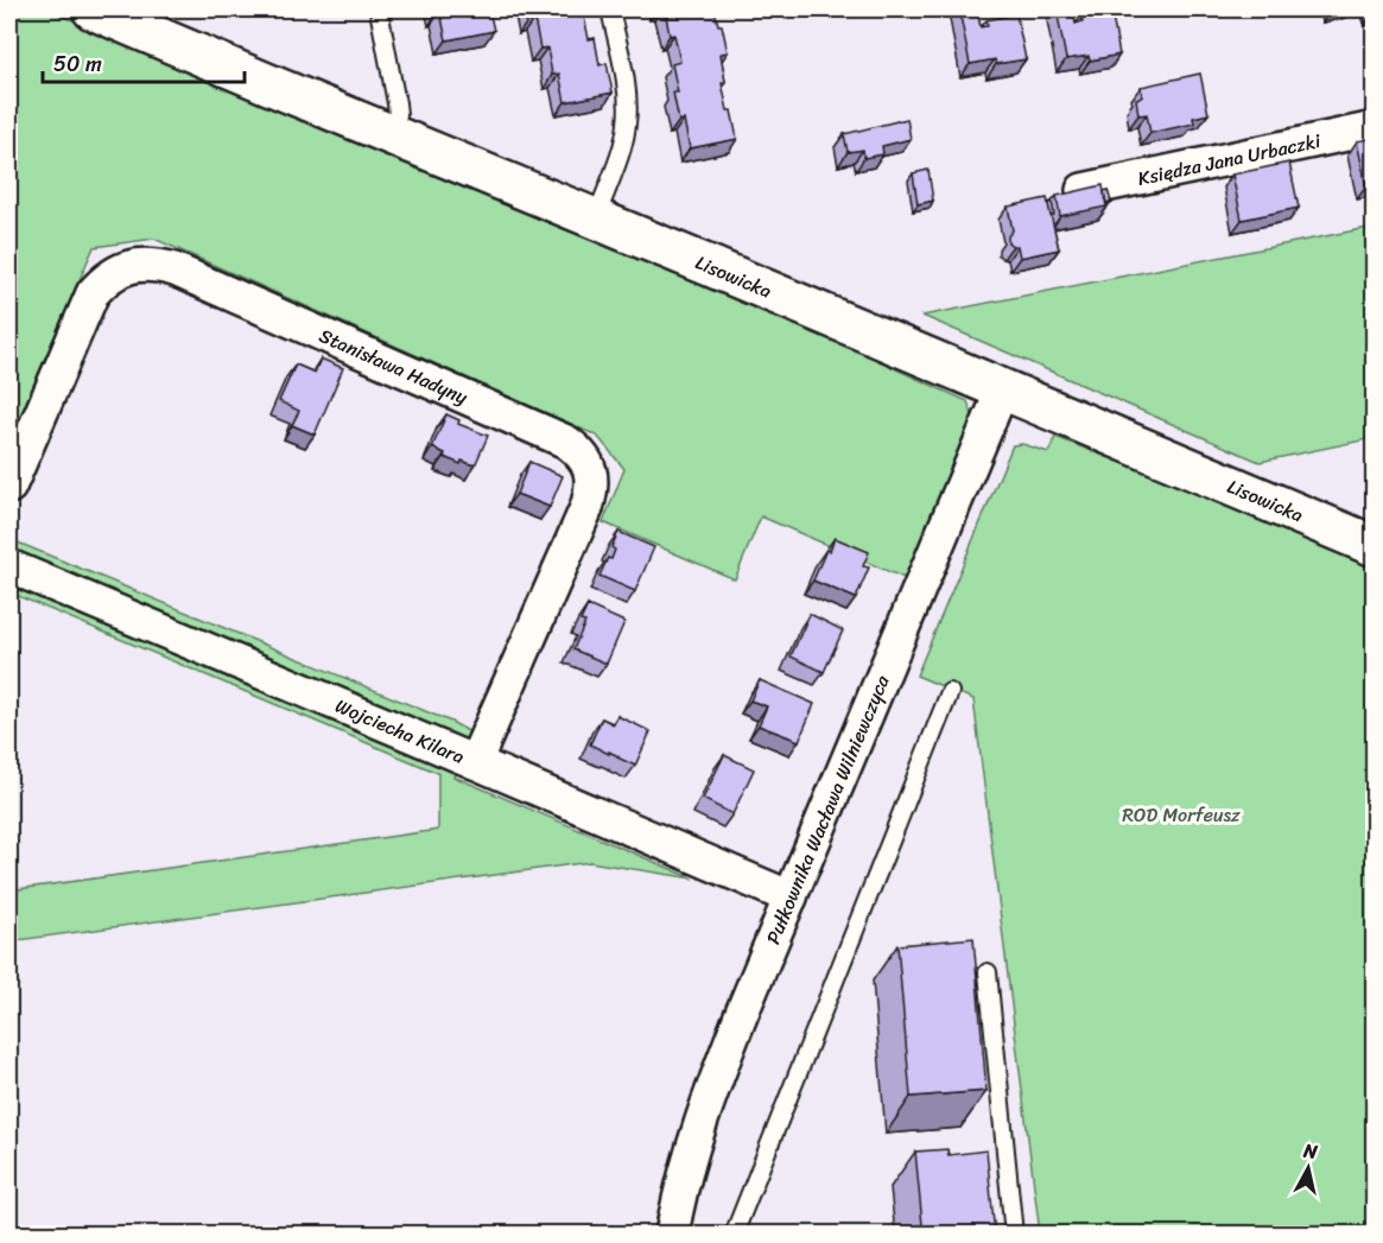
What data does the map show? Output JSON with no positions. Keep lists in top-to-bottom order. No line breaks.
{"streets":{"main road":["Lisowicka"],"street":["Księdza Jana Urbaczki","Stanisława Hadyny","Wojciecha Kilara","Pułkownika Wacława Wilniewczyca"]},"crossings":[["Lisowicka","Pułkownika Wacława Wilniewczyca"],["Stanisława Hadyny","Wojciecha Kilara"],["Wojciecha Kilara","Pułkownika Wacława Wilniewczyca"]],"parks":["ROD Morfeusz"],"scale_bar":"50 m","north":"top"}
